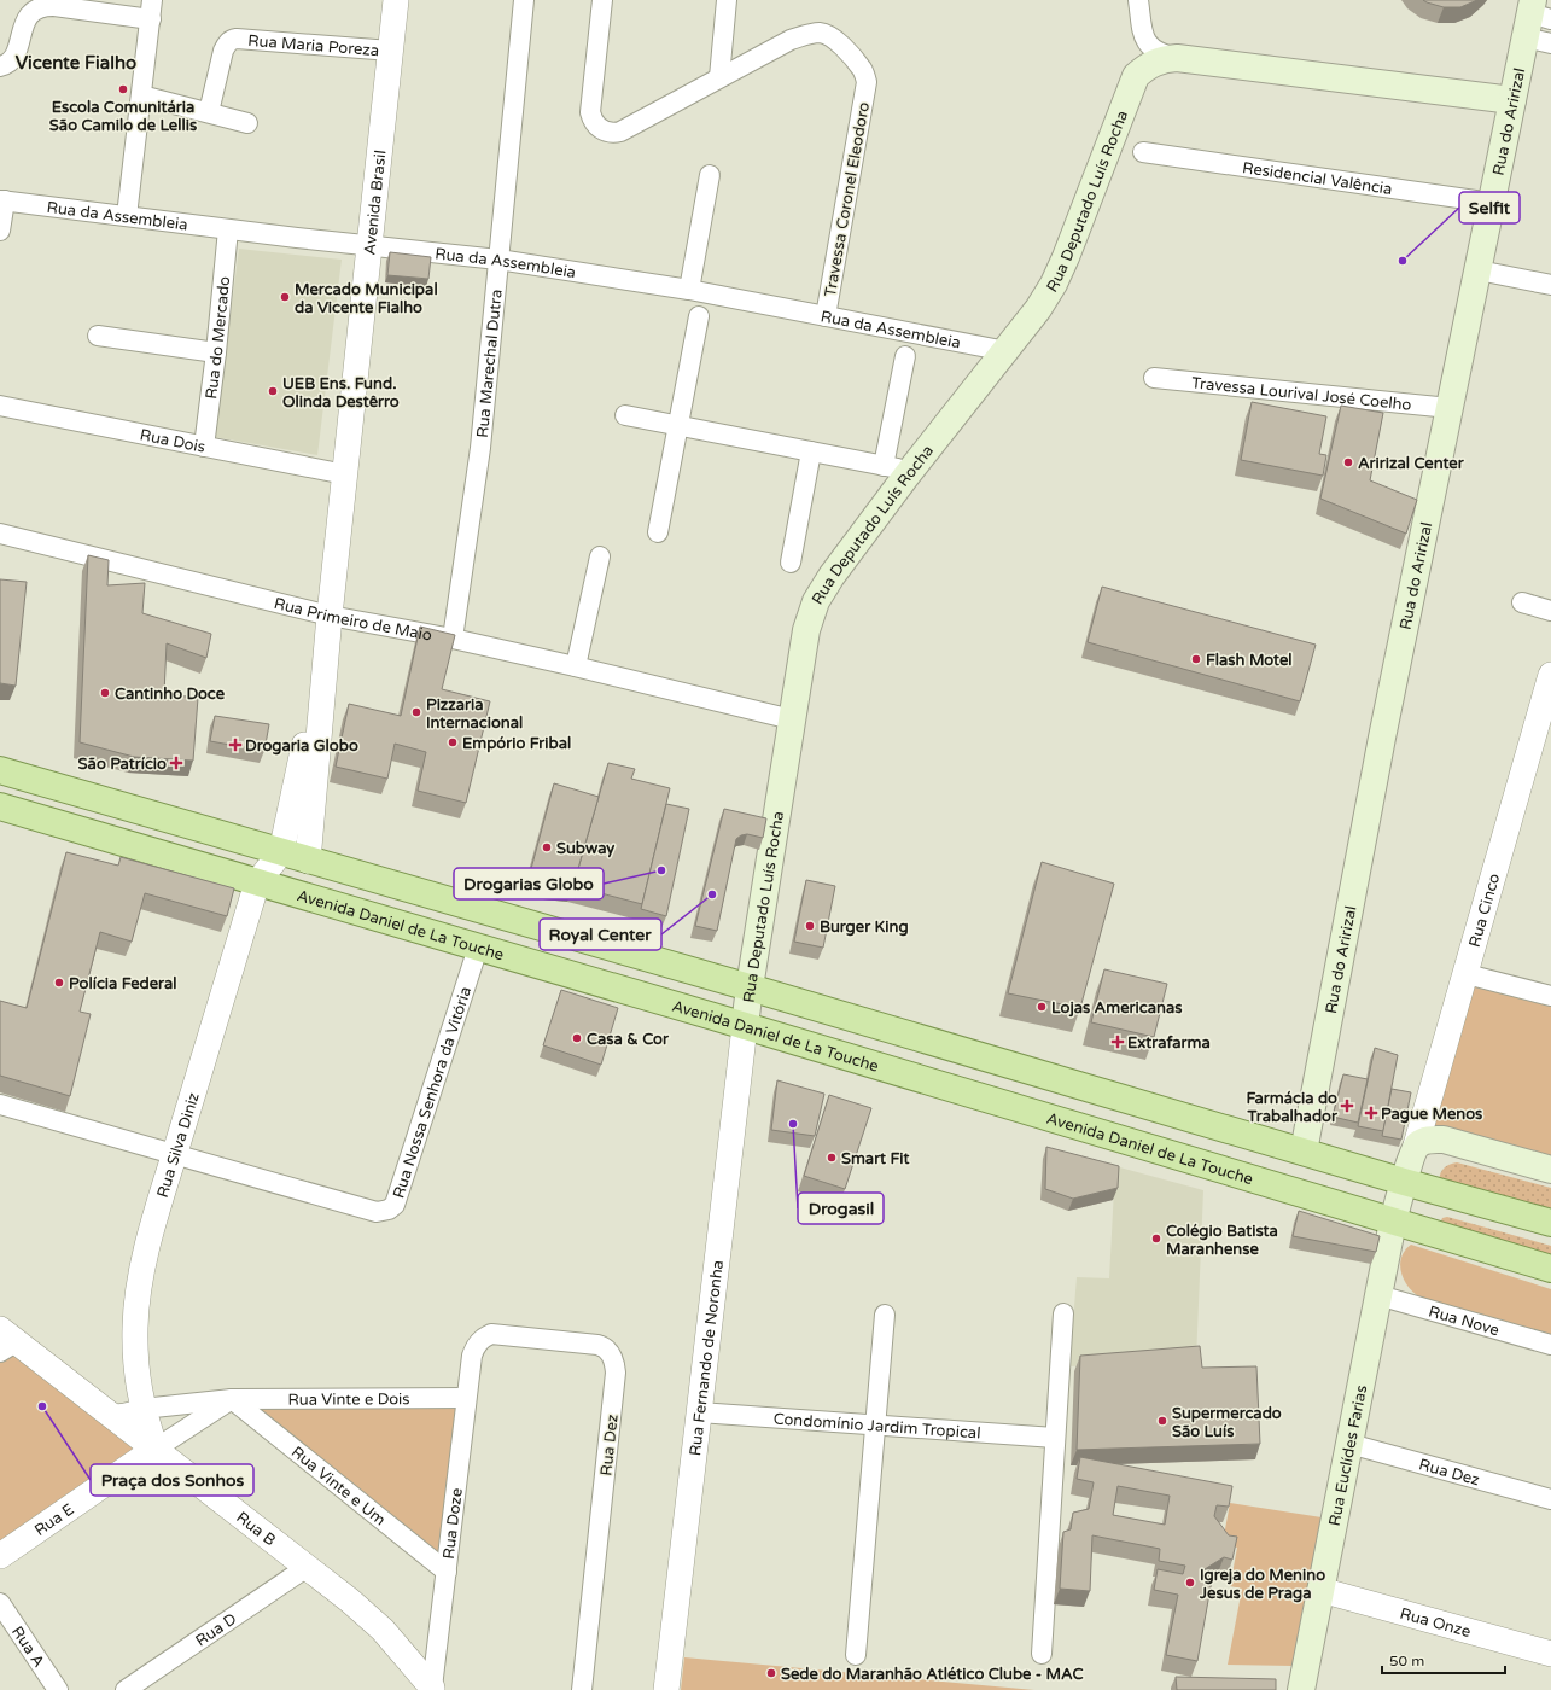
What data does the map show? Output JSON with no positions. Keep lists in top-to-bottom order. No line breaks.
{"streets":{"main road":["Rua do Aririzal","Rua Deputado Luís Rocha","Avenida Daniel de La Touche","Rua Euclídes Farias"],"street":["Rua Maria Poreza","Residencial Valência","Travessa Coronel Eleodoro","Avenida Brasil","Rua da Assembleia","Rua do Mercado","Rua Marechal Dutra","Travessa Lourival José Coelho","Rua Dois","Rua Primeiro de Maio","Rua Cinco","Rua Nossa Senhora da Vitória","Rua Silva Diniz","Rua Nove","Rua Fernando de Noronha","Rua Vinte e Dois","Condomínio Jardim Tropical","Rua Dez","Rua Vinte e Um","Rua E","Rua Doze","Rua B","Rua Onze","Rua D","Rua A"]},"crossings":[["Rua Maria Poreza","Avenida Brasil"],["Rua do Aririzal","Residencial Valência"],["Rua do Aririzal","Rua Deputado Luís Rocha"],["Rua do Aririzal","Travessa Lourival José Coelho"],["Travessa Coronel Eleodoro","Rua da Assembleia"],["Rua Deputado Luís Rocha","Rua da Assembleia"],["Rua Deputado Luís Rocha","Rua Primeiro de Maio"],["Rua Deputado Luís Rocha","Avenida Daniel de La Touche"],["Rua Deputado Luís Rocha","Rua Fernando de Noronha"],["Avenida Brasil","Rua da Assembleia"],["Avenida Brasil","Rua Dois"],["Avenida Brasil","Rua Primeiro de Maio"],["Avenida Brasil","Rua Silva Diniz"],["Rua da Assembleia","Rua do Mercado"],["Rua da Assembleia","Rua Marechal Dutra"],["Rua do Mercado","Rua Dois"],["Rua Marechal Dutra","Rua Primeiro de Maio"],["Rua Cinco","Rua Euclídes Farias"],["Avenida Daniel de La Touche","Rua Nossa Senhora da Vitória"],["Avenida Daniel de La Touche","Rua Silva Diniz"],["Avenida Daniel de La Touche","Rua Fernando de Noronha"],["Avenida Daniel de La Touche","Rua Euclídes Farias"],["Rua Nossa Senhora da Vitória","Rua Silva Diniz"],["Rua Silva Diniz","Rua Vinte e Dois"],["Rua Silva Diniz","Rua E"],["Rua Silva Diniz","Rua B"],["Rua Nove","Rua Euclídes Farias"],["Rua Fernando de Noronha","Condomínio Jardim Tropical"],["Rua Vinte e Dois","Rua Vinte e Um"],["Rua Vinte e Dois","Rua Doze"],["Rua Vinte e Dois","Rua B"],["Rua Dez","Rua Euclídes Farias"],["Rua Dez","Rua Doze"],["Rua Euclídes Farias","Rua Onze"],["Rua Vinte e Um","Rua Doze"],["Rua E","Rua B"],["Rua Doze","Rua B"],["Rua B","Rua D"]],"districts":["Vicente Fialho"],"places":{"other":["Escola Comunitária São Camilo de Lellis","Selfit","Mercado Municipal da Vicente Fialho","UEB Ens. Fund. Olinda Destêrro","Aririzal Center","Flash Motel","Cantinho Doce","Pizzaria Internacional","Empório Fribal","Subway","Drogarias Globo","Royal Center","Burger King","Polícia Federal","Lojas Americanas","Casa & Cor","Drogasil","Smart Fit","Colégio Batista Maranhense","Praça dos Sonhos","Supermercado São Luís","Igreja do Menino Jesus de Praga","Sede do Maranhão Atlético Clube - MAC"],"health":["Drogaria Globo","São Patrício","Extrafarma","Farmácia do Trabalhador","Pague Menos"]},"scale_bar":"50 m"}
